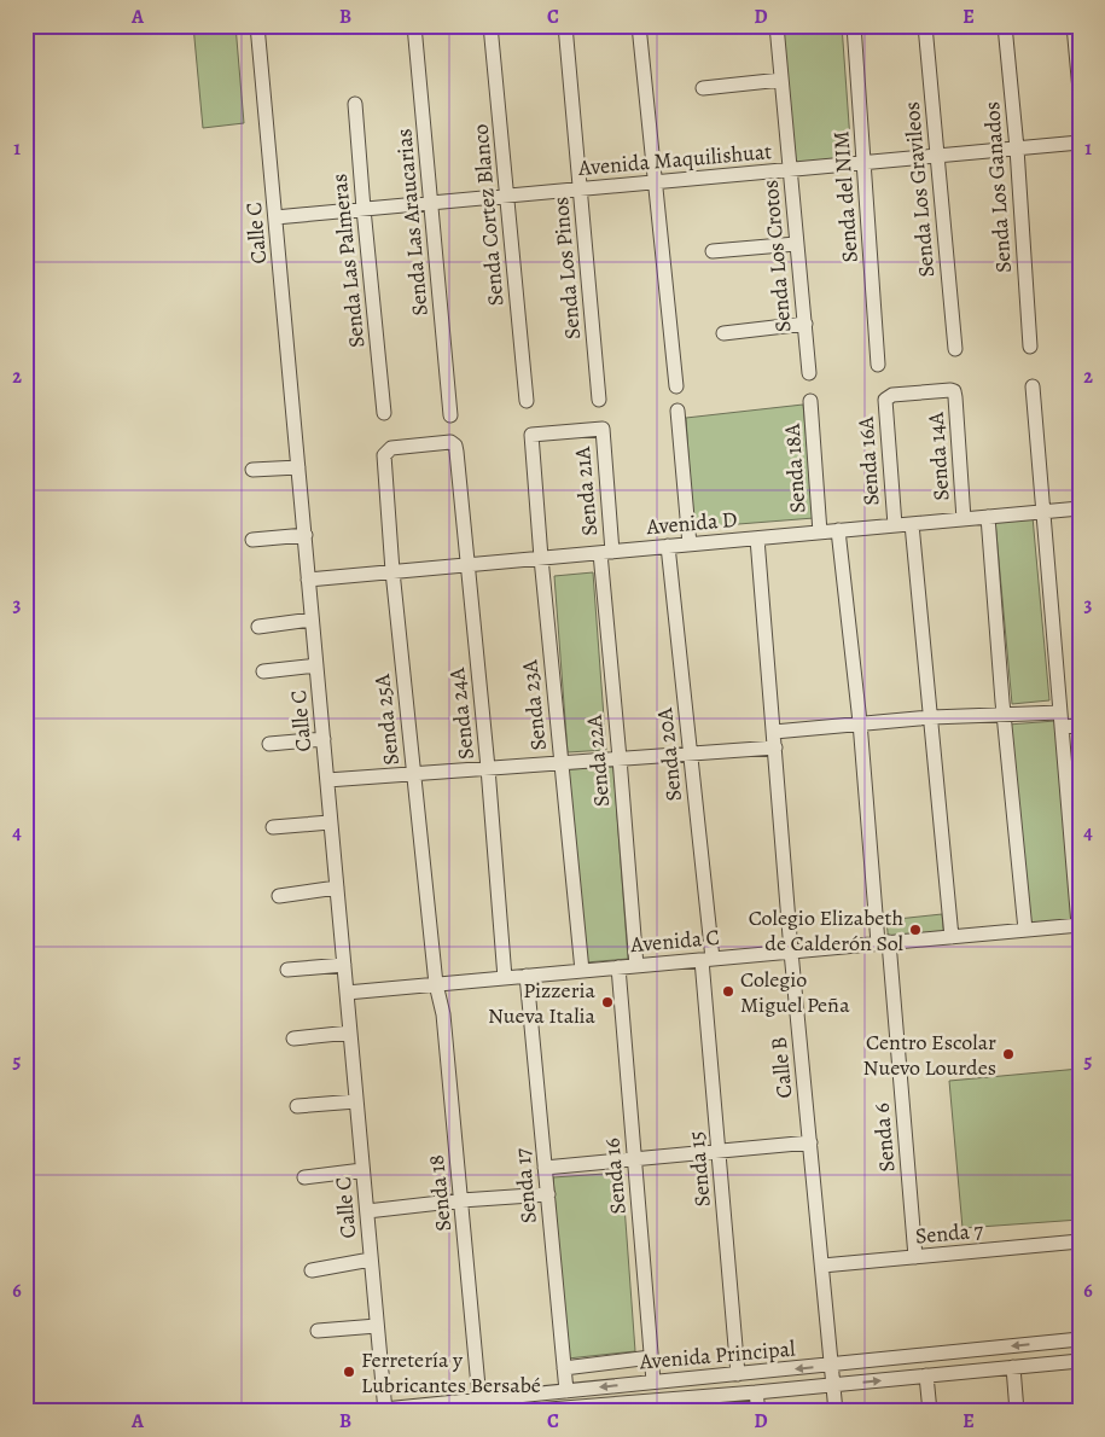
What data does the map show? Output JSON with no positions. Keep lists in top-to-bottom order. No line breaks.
{"streets":{"street":["Avenida Maquilishuat","Senda Los Ganados","Senda Los Gravileos","Senda del NIM","Senda Cortez Blanco","Senda Las Araucarias","Calle C","Senda Los Crotos","Senda Las Palmeras","Senda Los Pinos","Senda 14A","Senda 16A","Senda 18A","Senda 21A","Avenida D","Senda 23A","Senda 24A","Senda 25A","Senda 20A","Senda 22A","Avenida C","Calle B","Senda 6","Senda 15","Senda 16","Senda 17","Senda 18","Senda 7","Avenida Principal"]},"crossings":[["Avenida Maquilishuat","Senda Los Ganados"],["Avenida Maquilishuat","Senda Los Gravileos"],["Avenida Maquilishuat","Senda del NIM"],["Avenida Maquilishuat","Senda Cortez Blanco"],["Avenida Maquilishuat","Senda Las Araucarias"],["Avenida Maquilishuat","Calle C"],["Avenida Maquilishuat","Senda Los Crotos"],["Avenida Maquilishuat","Senda Las Palmeras"],["Avenida Maquilishuat","Senda Los Pinos"],["Calle C","Avenida D"],["Calle C","Avenida C"],["Calle C","Avenida Principal"],["Senda 14A","Senda 16A"],["Senda 14A","Avenida D"],["Senda 16A","Avenida D"],["Senda 18A","Avenida D"],["Senda 21A","Avenida D"],["Senda 21A","Senda 23A"],["Senda 21A","Senda 22A"],["Avenida D","Senda 23A"],["Avenida D","Senda 24A"],["Avenida D","Senda 25A"],["Avenida D","Senda 20A"],["Avenida D","Senda 22A"],["Avenida D","Calle B"],["Avenida D","Senda 6"],["Senda 23A","Avenida C"],["Senda 24A","Senda 25A"],["Senda 24A","Avenida C"],["Senda 25A","Avenida C"],["Senda 25A","Senda 18"],["Senda 20A","Avenida C"],["Senda 20A","Senda 15"],["Senda 22A","Avenida C"],["Avenida C","Calle B"],["Avenida C","Senda 6"],["Avenida C","Senda 15"],["Avenida C","Senda 16"],["Avenida C","Senda 17"],["Avenida C","Senda 18"],["Calle B","Senda 7"],["Calle B","Avenida Principal"],["Senda 6","Senda 7"],["Senda 15","Avenida Principal"],["Senda 16","Avenida Principal"],["Senda 17","Avenida Principal"],["Senda 18","Avenida Principal"]],"places":["Colegio Elizabeth de Calderón Sol","Colegio Miguel Peña","Pizzeria Nueva Italia","Centro Escolar Nuevo Lourdes","Ferretería y Lubricantes Bersabé"],"grid":{"columns":["A","B","C","D","E"],"rows":["1","2","3","4","5","6"]}}
